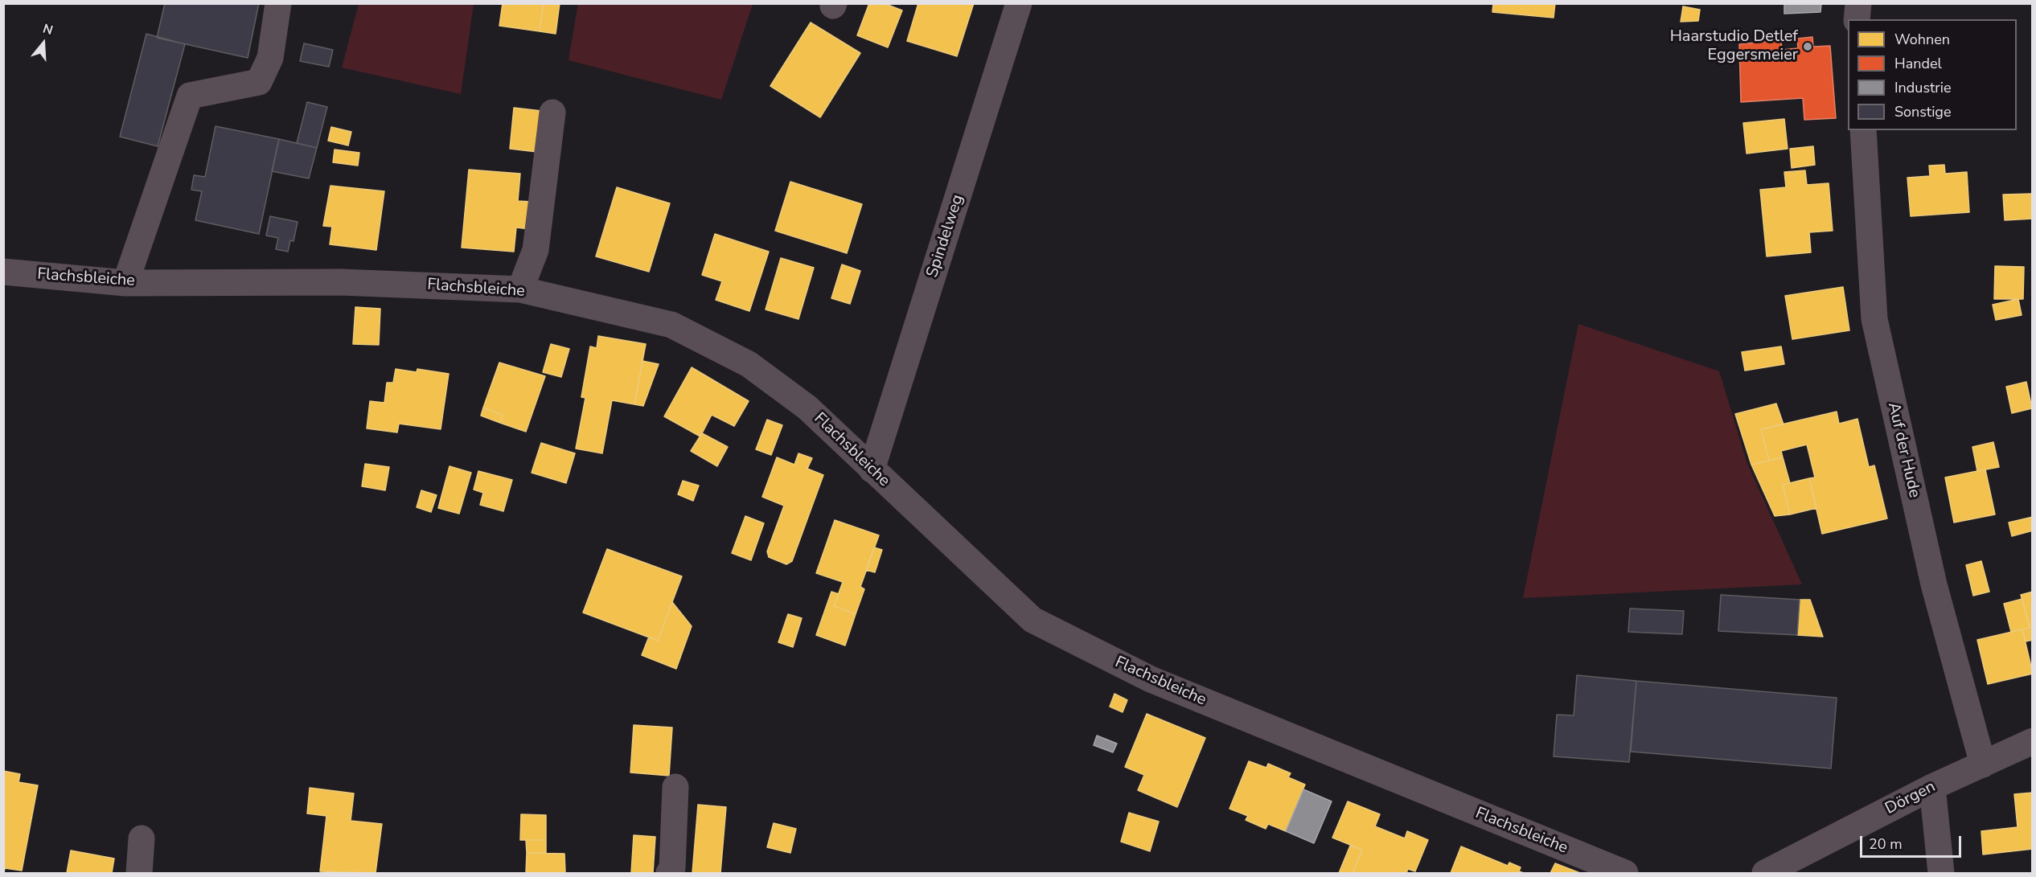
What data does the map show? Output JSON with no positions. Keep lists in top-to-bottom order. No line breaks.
{"streets":{"street":["Spindelweg","Flachsbleiche","Auf der Hude","Dörgen"]},"crossings":[["Spindelweg","Flachsbleiche"],["Auf der Hude","Dörgen"]],"places":["Haarstudio Detlef Eggersmeier"],"legend":["Wohnen","Handel","Industrie","Sonstige"],"scale_bar":"20 m","north":"top"}
